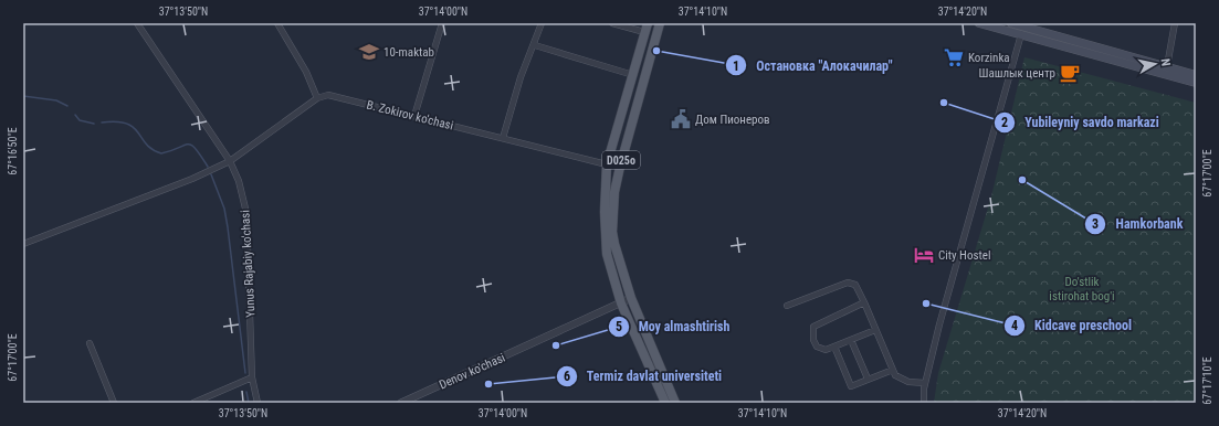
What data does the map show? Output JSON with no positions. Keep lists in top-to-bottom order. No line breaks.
{"streets":{"main road":["D025o"],"street":["B. Zokirov ko'chasi","Yunus Rajabiy ko'chasi","Denov ko'chasi"]},"crossings":[["B. Zokirov ko'chasi","Yunus Rajabiy ko'chasi"],["D025o","Denov ko'chasi"]],"parks":["Do'stlik istirohat bog'i"],"places":{"other":["Остановка \"Алокачилар\"","Yubileyniy savdo markazi","Hamkorbank","Kidcave preschool","Moy almashtirish","Termiz davlat universiteti"],"school or university":["10-maktab"],"supermarket":["Korzinka"],"cafe":["Шашлык центр"],"public building":["Дом Пионеров"],"hotel":["City Hostel"]},"north":"right","coordinates":["37°13'50\"N","37°14'00\"N","37°14'10\"N","37°14'20\"N","67°16'50\"E","67°17'00\"E","67°17'10\"E"]}
